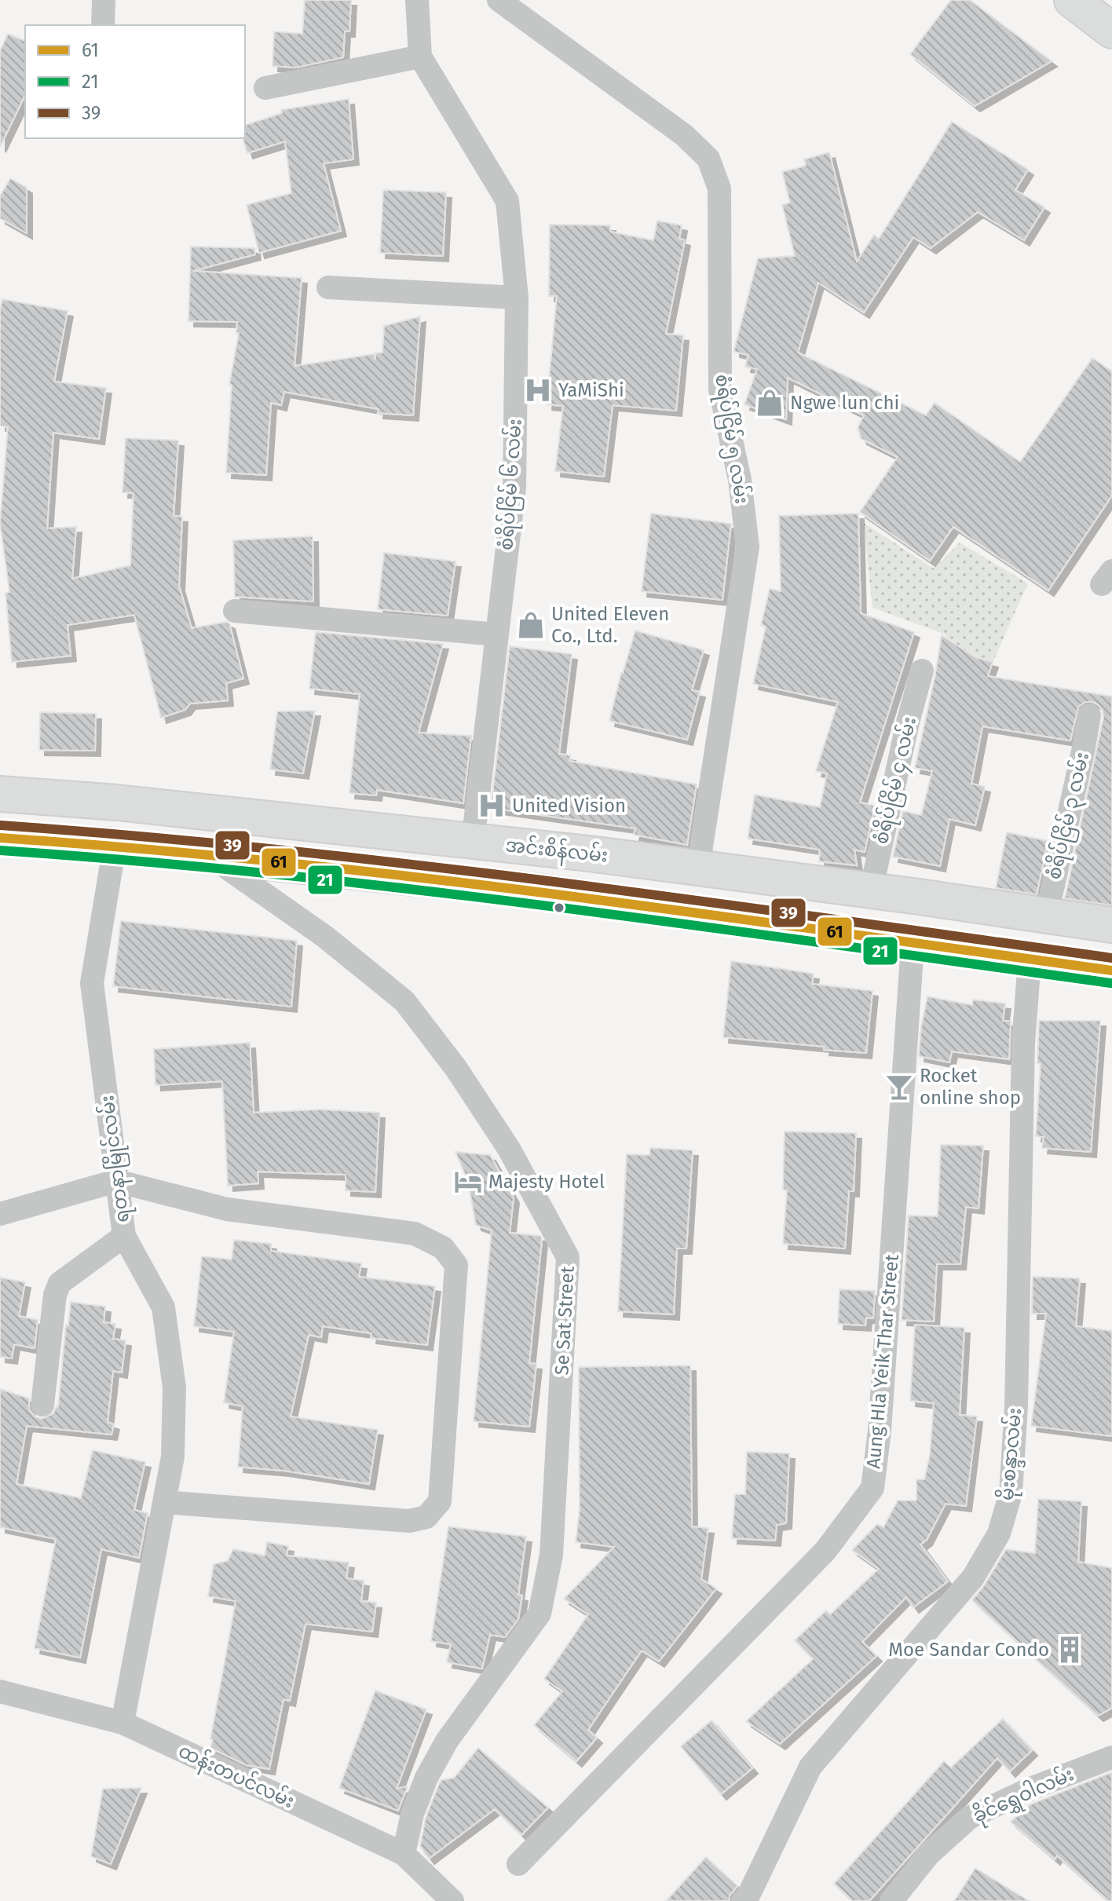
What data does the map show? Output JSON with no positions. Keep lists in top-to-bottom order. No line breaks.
{"streets":{"main road":["အင်းစိန်လမ်း"],"street":["စံရိပ်ငြိမ် ၅ လမ်း","စံရိပ်ငြိမ် ၆ လမ်း","စံရိပ်ငြိမ် ၄ လမ်း","စံရိပ်ငြိမ် ၃ လမ်း","ရတနာမြိုင်လမ်း","Se Sat Street","Aung Hla Yeik Thar Street","မိုးစန္ဒာလမ်း","ထန်းတပင်လမ်း","ခိုင်ရွှေဝါလမ်း"]},"crossings":[["စံရိပ်ငြိမ် ၅ လမ်း","အင်းစိန်လမ်း"],["စံရိပ်ငြိမ် ၆ လမ်း","အင်းစိန်လမ်း"],["စံရိပ်ငြိမ် ၄ လမ်း","အင်းစိန်လမ်း"],["စံရိပ်ငြိမ် ၃ လမ်း","အင်းစိန်လမ်း"],["ရတနာမြိုင်လမ်း","ထန်းတပင်လမ်း"],["Se Sat Street","ထန်းတပင်လမ်း"]],"places":{"hospital":["YaMiShi","United Vision"],"shop":["Ngwe lun chi","United Eleven Co., Ltd."],"bar":["Rocket online shop"],"hotel":["Majesty Hotel"],"building":["Moe Sandar Condo"]},"lines":["transit line 39","transit line 61","transit line 21"],"legend":["61","21","39"]}
